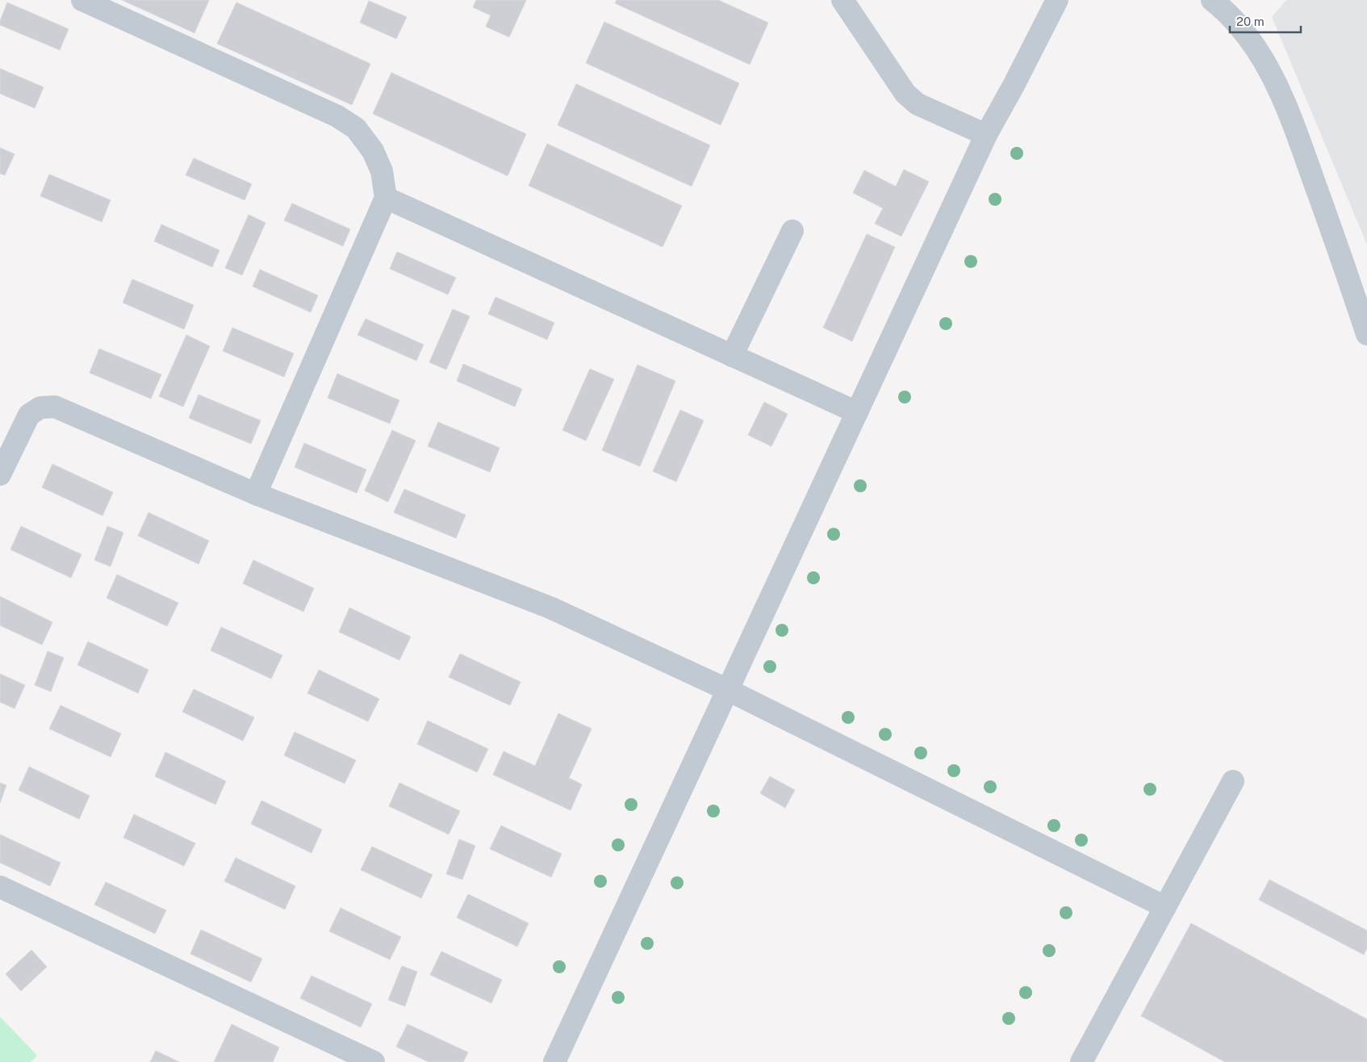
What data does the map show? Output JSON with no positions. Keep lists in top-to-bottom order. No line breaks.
{"scale_bar":"20 m"}
